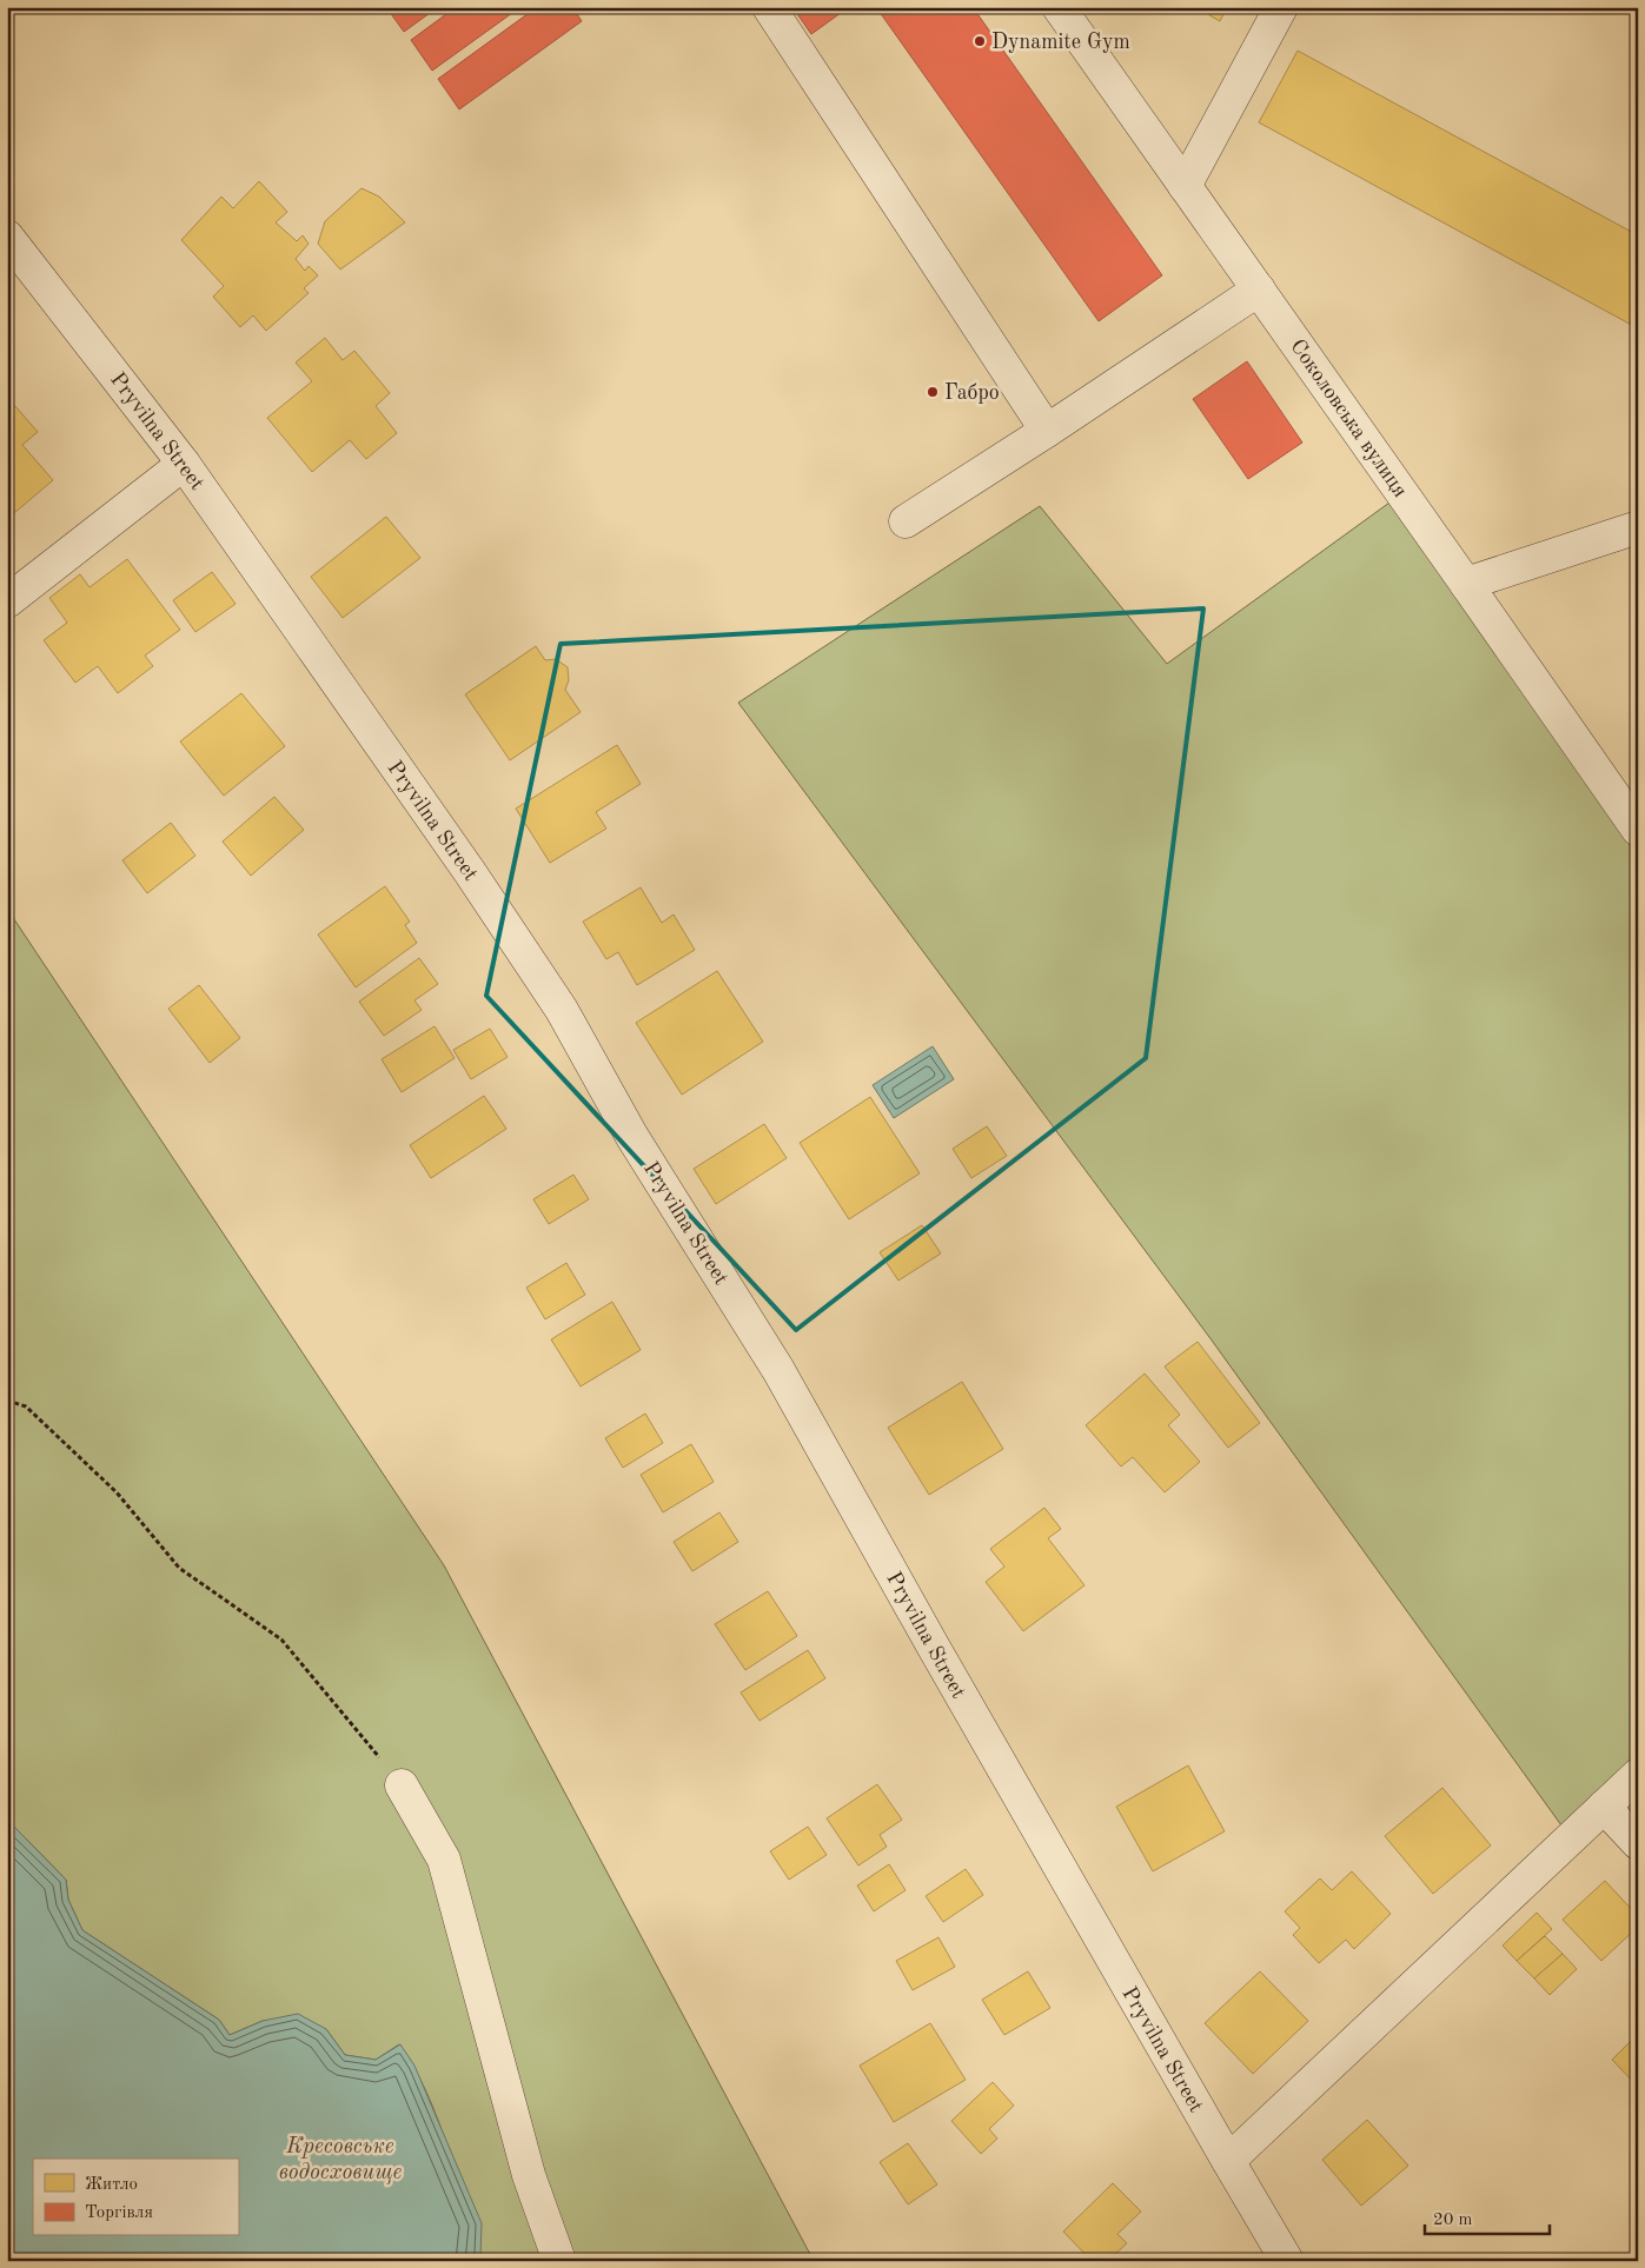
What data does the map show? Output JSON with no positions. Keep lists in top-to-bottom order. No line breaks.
{"streets":{"street":["Соколовська вулиця","Pryvilna Street"]},"water":["Кресовське водосховище"],"places":["Dynamite Gym","Габро"],"legend":["Житло","Торгівля"],"scale_bar":"20 m"}
